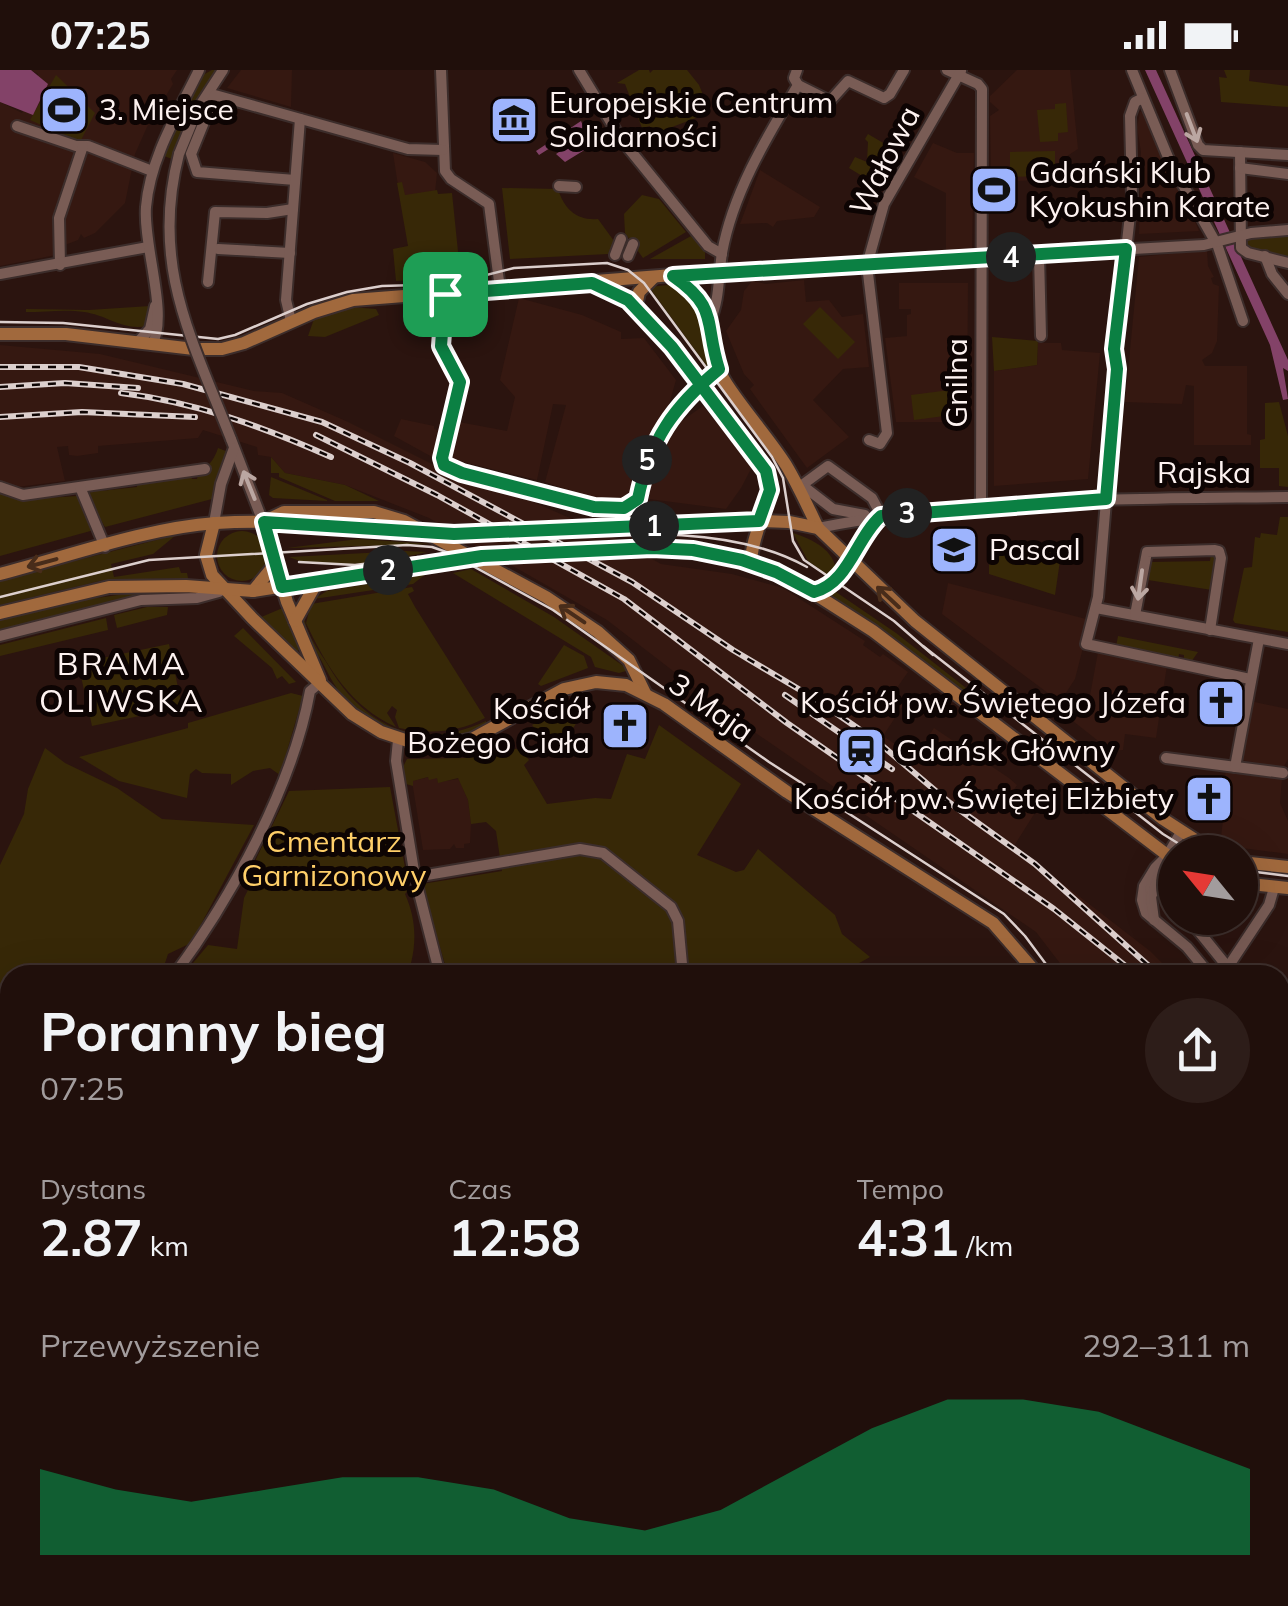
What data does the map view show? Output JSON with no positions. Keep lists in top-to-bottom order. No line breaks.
{"streets":{"main road":["3 Maja"],"street":["Wałowa","Gnilna","Rajska"]},"crossings":[["Wałowa","Gnilna"],["Gnilna","Rajska"]],"districts":["BRAMA OLIWSKA"],"parks":["Cmentarz Garnizonowy"],"places":{"sports":["3. Miejsce","Gdański Klub Kyokushin Karate"],"museum":["Europejskie Centrum Solidarności"],"school or university":["Pascal"],"church":["Kościół pw. Świętego Józefa","Kościół Bożego Ciała","Kościół pw. Świętej Elżbiety"],"station":["Gdańsk Główny"]},"north":"top left","page":{"status":"07:25","pins":["4","5","3","1","2"],"heading":["Poranny bieg","07:25"],"stats":[["Dystans","2.87 km"],["Czas","12:58"],["Tempo","4:31 /km"]],"chart":["Przewyższenie","292–311 m"]}}
